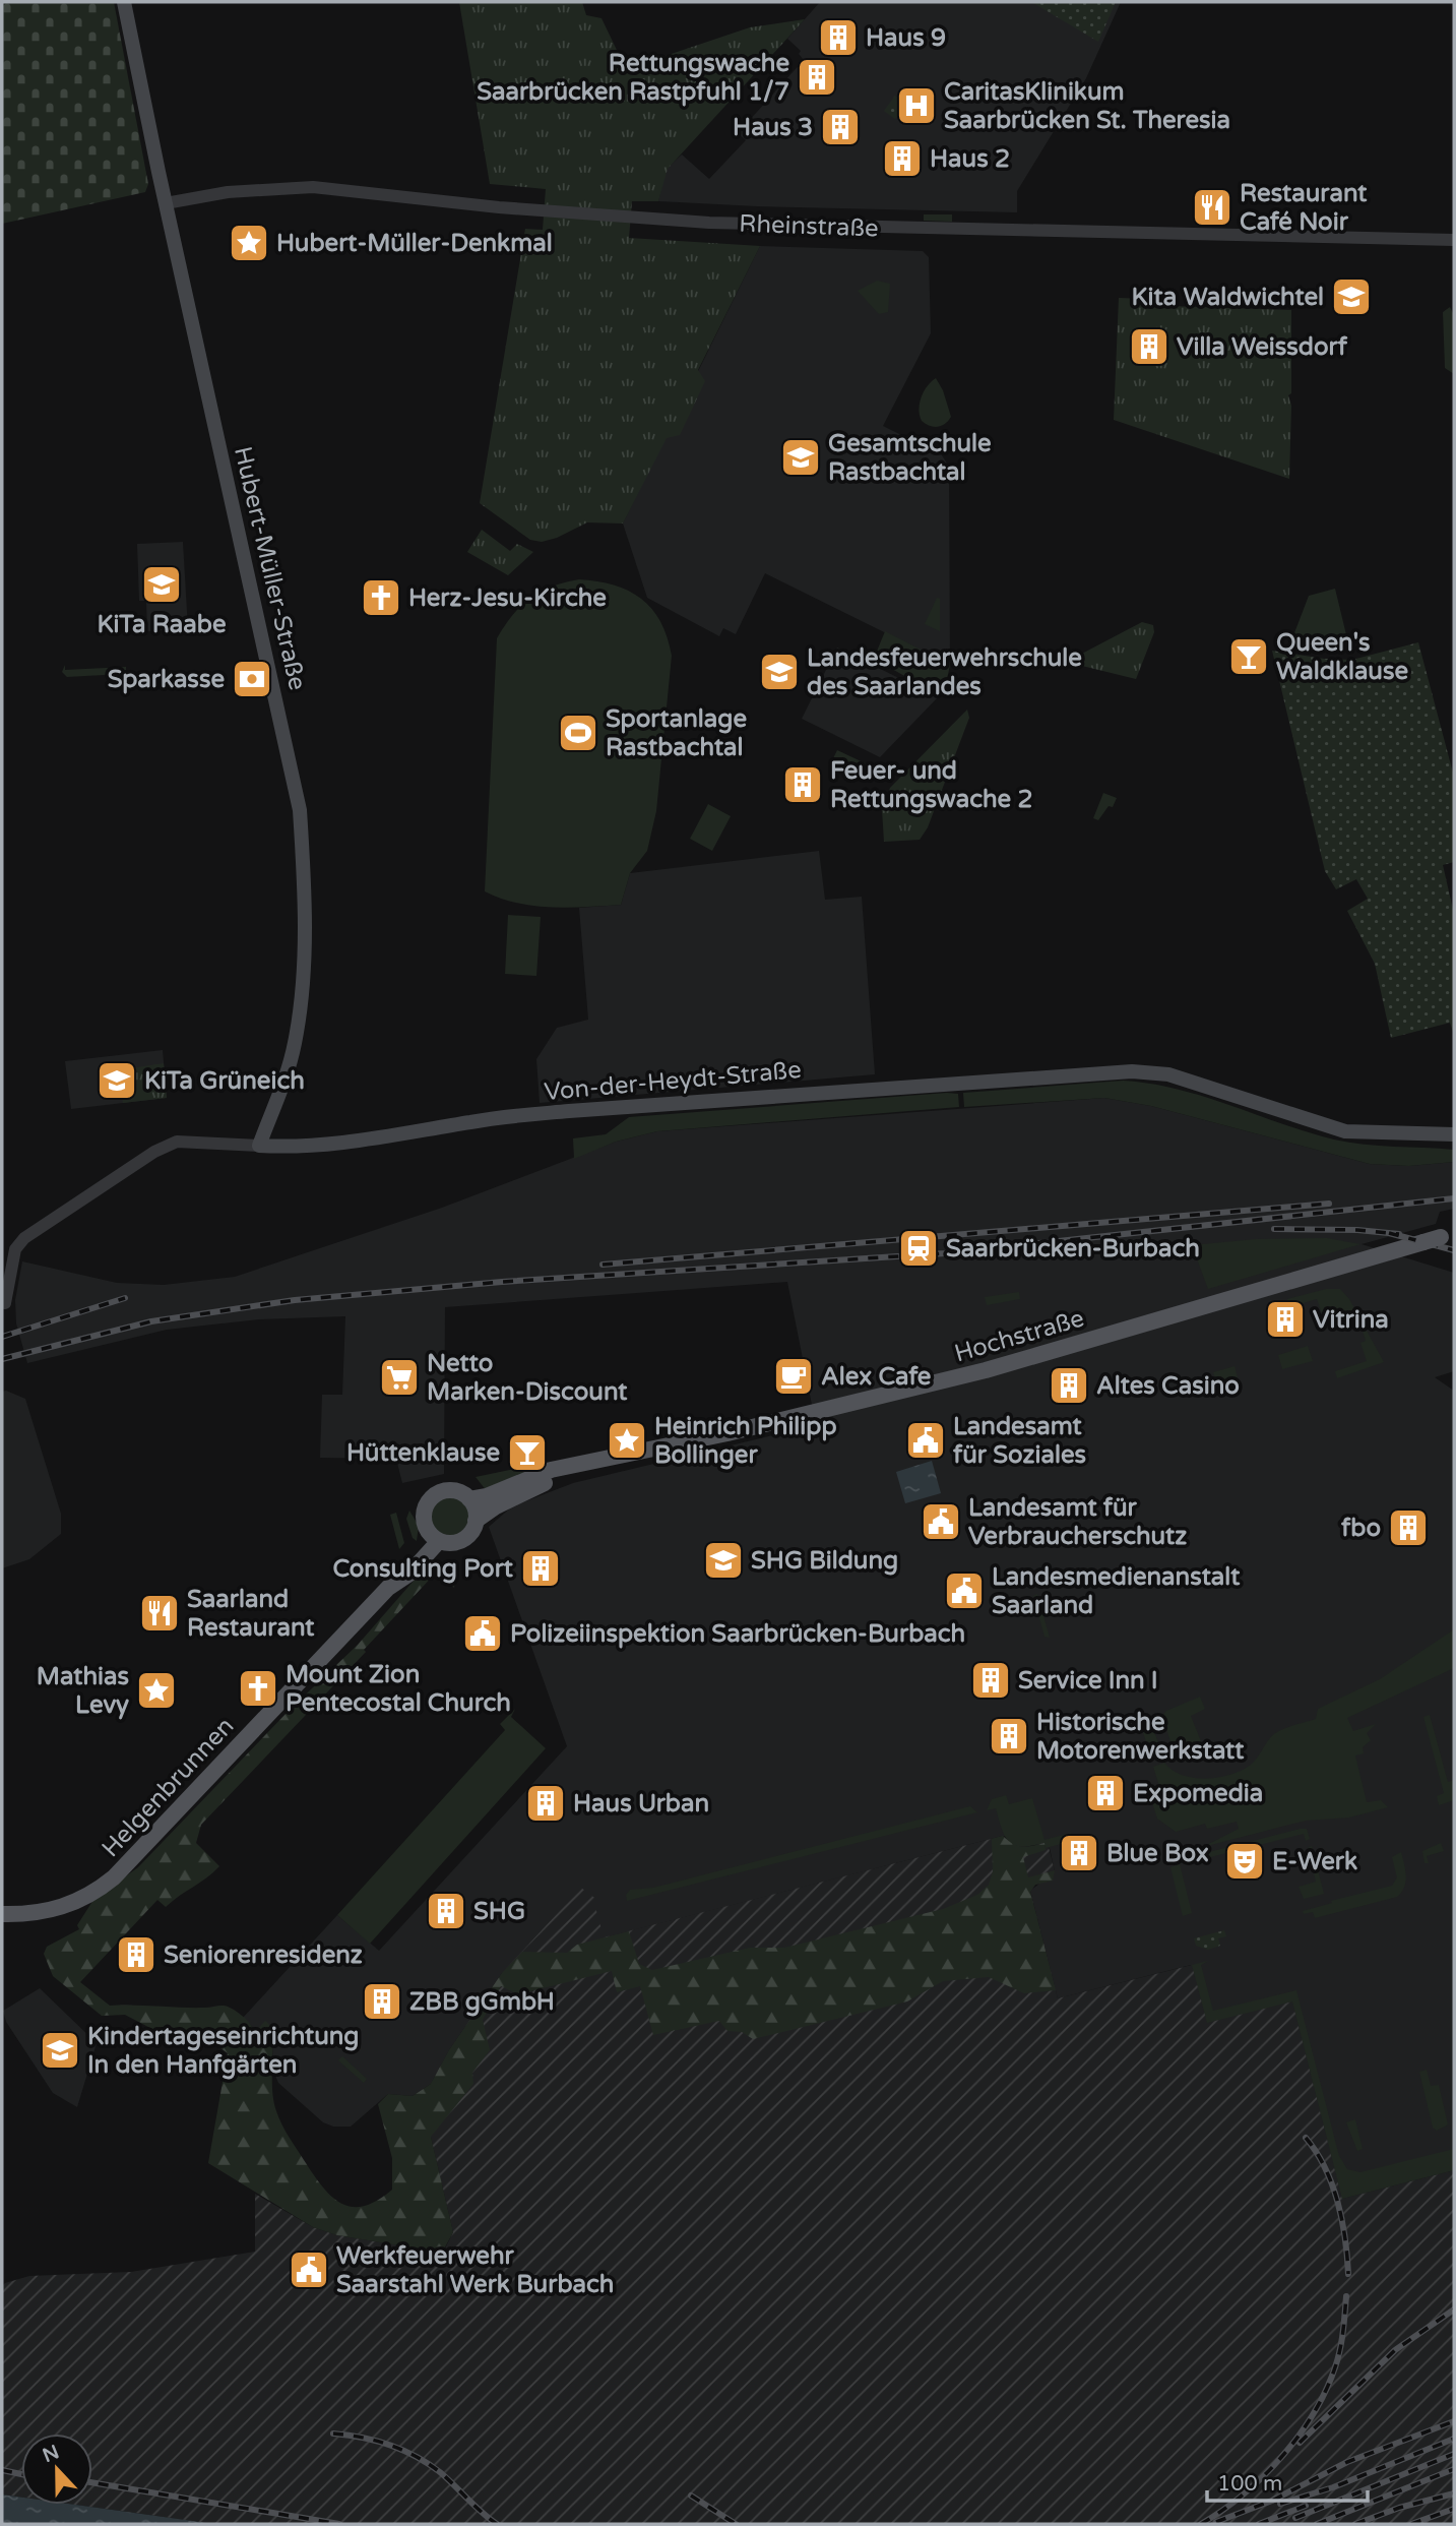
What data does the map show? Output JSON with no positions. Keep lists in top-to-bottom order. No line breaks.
{"streets":{"main road":["Hubert-Müller-Straße","Von-der-Heydt-Straße","Hochstraße","Helgenbrunnen"],"street":["Rheinstraße"]},"crossings":[["Rheinstraße","Hubert-Müller-Straße"],["Hubert-Müller-Straße","Von-der-Heydt-Straße"],["Hochstraße","Helgenbrunnen"]],"places":{"building":["Haus 9","Rettungswache Saarbrücken Rastpfuhl 1/7","Haus 3","Haus 2","Villa Weissdorf","Feuer- und Rettungswache 2","Vitrina","Altes Casino","fbo","Consulting Port","Service Inn I","Historische Motorenwerkstatt","Expomedia","Haus Urban","Blue Box","SHG","Seniorenresidenz","ZBB gGmbH"],"hospital":["CaritasKlinikum Saarbrücken St. Theresia"],"restaurant":["Restaurant Café Noir","Saarland Restaurant"],"place":["Hubert-Müller-Denkmal","Heinrich Philipp Bollinger","Mathias Levy"],"school or university":["Kita Waldwichtel","Gesamtschule Rastbachtal","KiTa Raabe","Landesfeuerwehrschule des Saarlandes","KiTa Grüneich","SHG Bildung","Kindertageseinrichtung In den Hanfgärten"],"church":["Herz-Jesu-Kirche","Mount Zion Pentecostal Church"],"bar":["Queen's Waldklause","Hüttenklause"],"bank":["Sparkasse"],"sports":["Sportanlage Rastbachtal"],"station":["Saarbrücken-Burbach"],"cafe":["Alex Cafe"],"supermarket":["Netto Marken-Discount"],"public building":["Landesamt für Soziales","Landesamt für Verbraucherschutz","Landesmedienanstalt Saarland","Polizeiinspektion Saarbrücken-Burbach","Werkfeuerwehr Saarstahl Werk Burbach"],"theatre":["E-Werk"]},"scale_bar":"100 m","north":"top"}
